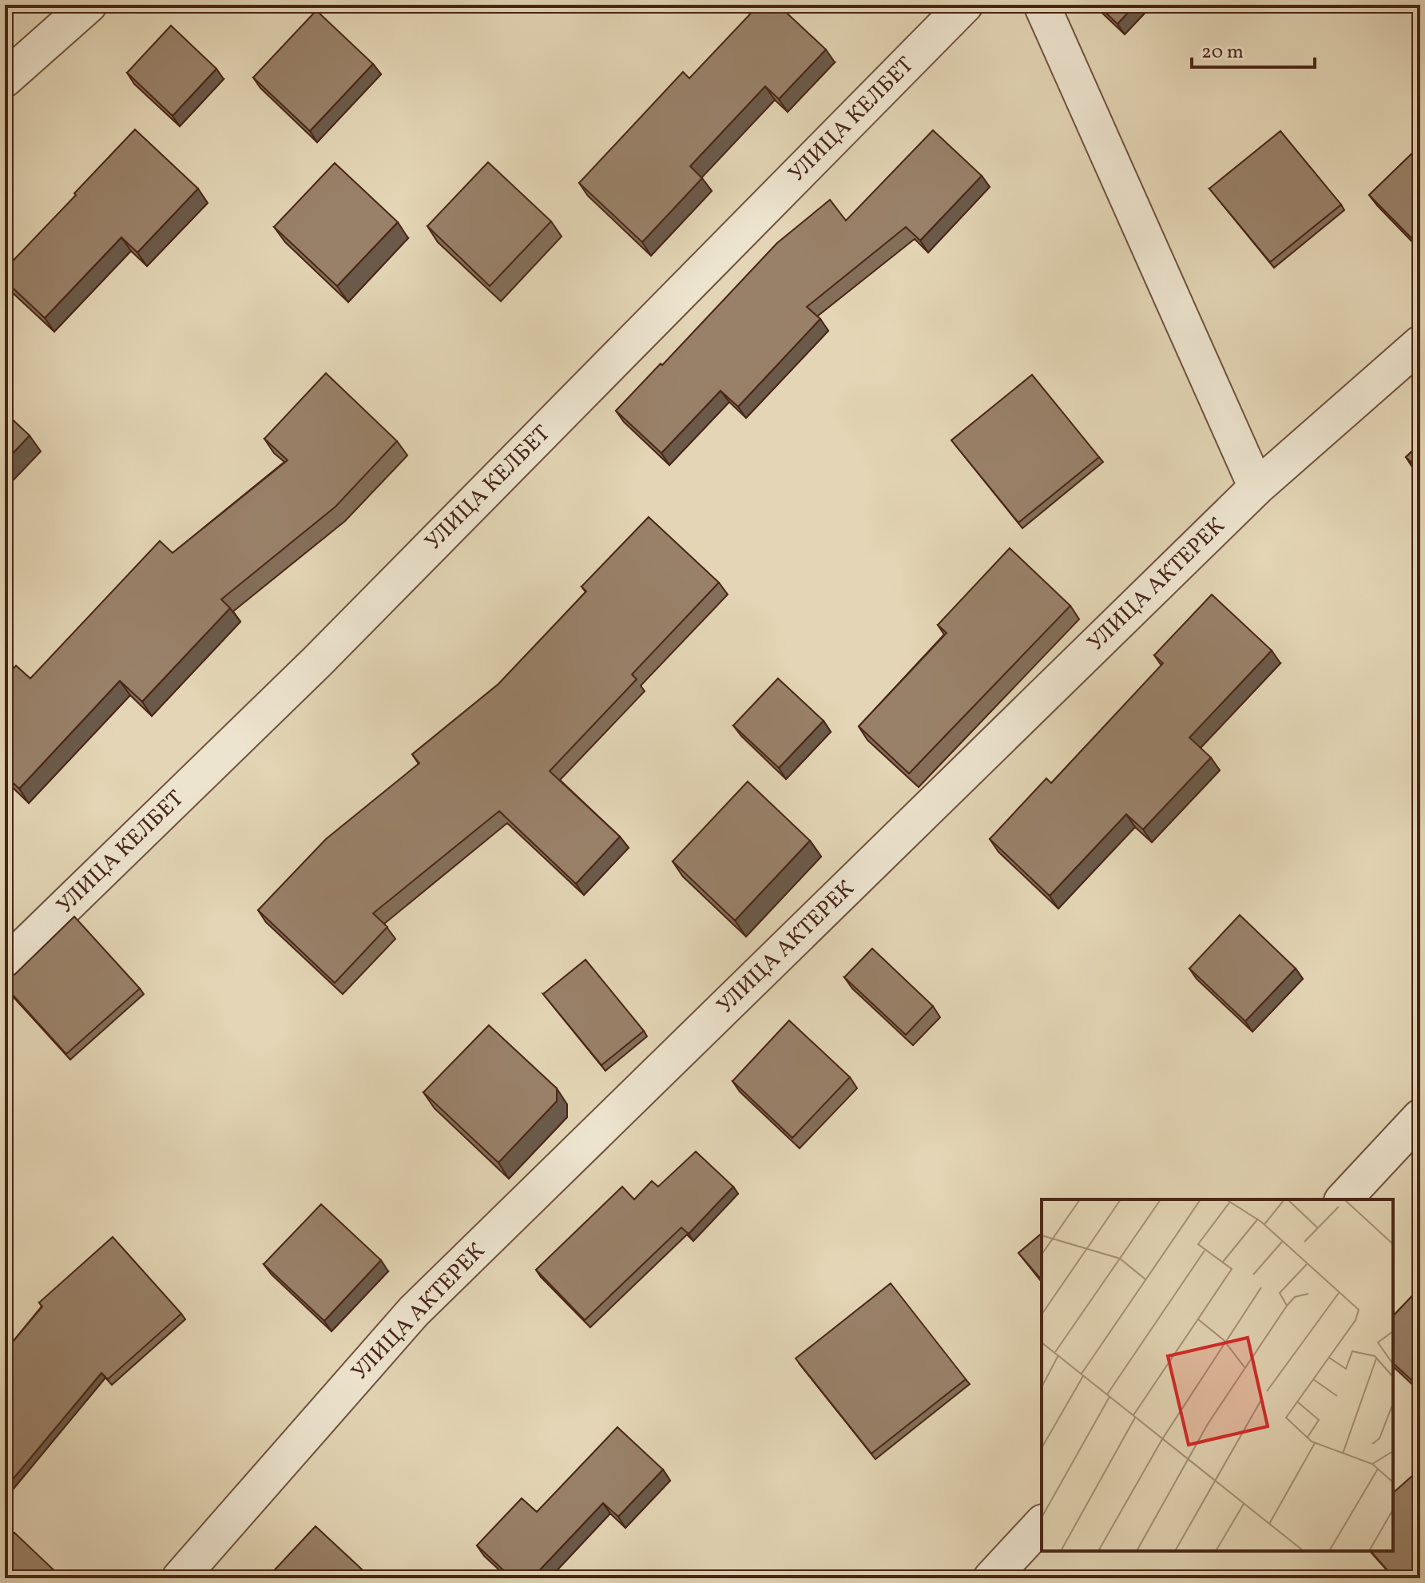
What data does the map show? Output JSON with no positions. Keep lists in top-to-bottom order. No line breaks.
{"streets":{"street":["УЛИЦА КЕЛБЕТ","УЛИЦА АКТЕРЕК"]},"scale_bar":"20 m"}
